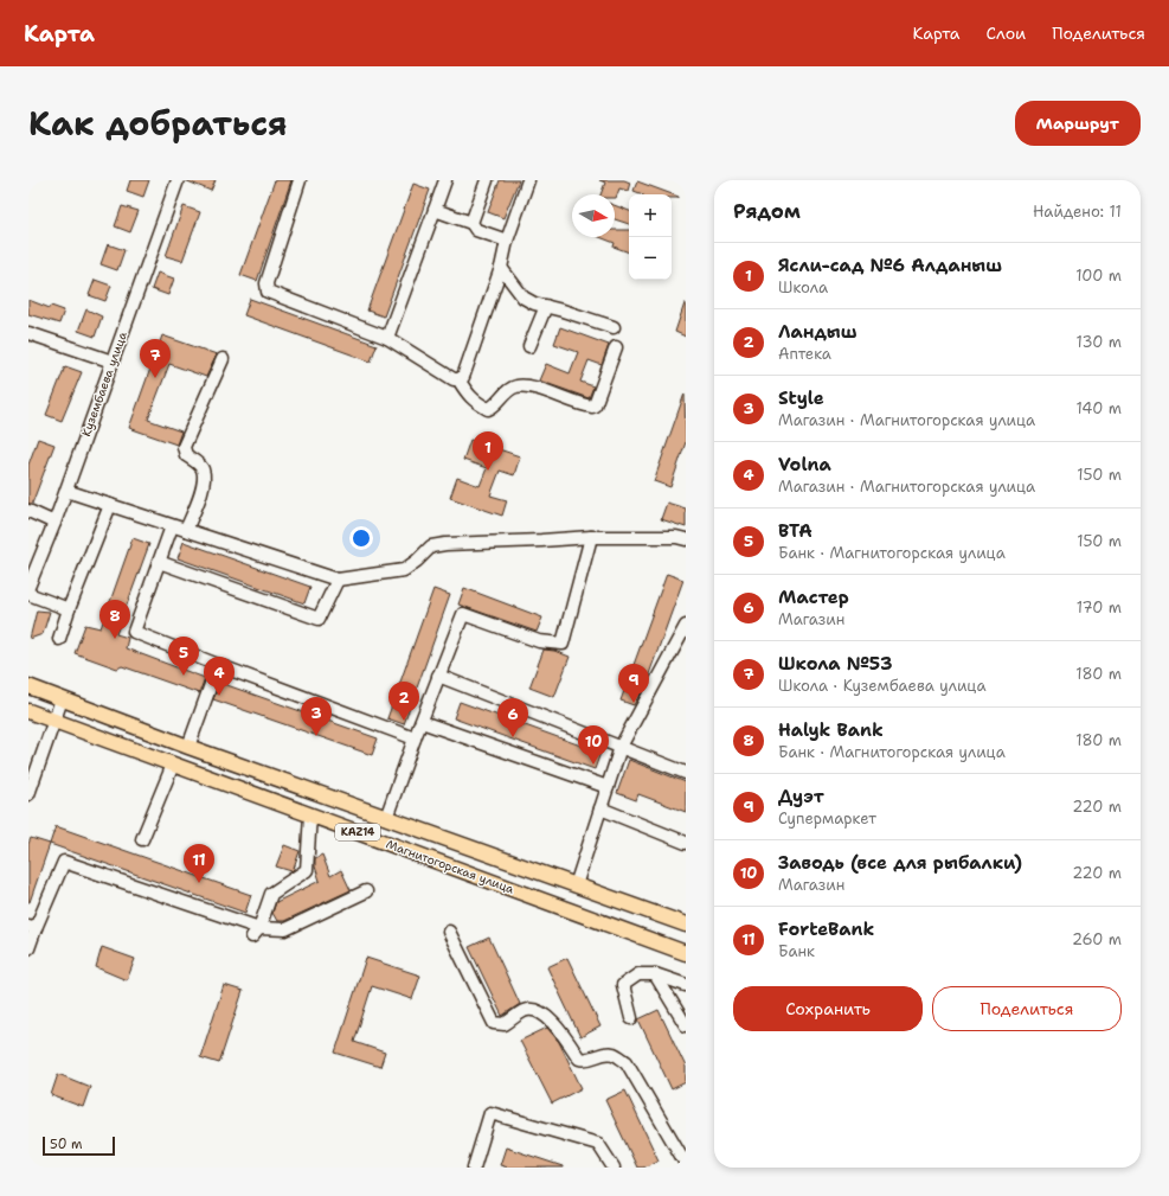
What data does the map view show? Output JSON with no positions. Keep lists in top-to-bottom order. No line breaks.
{"streets":{"main road":["KAZ14","Магнитогорская улица"],"street":["Кузембаева улица"]},"scale_bar":"50 m","north":"right","page":{"header":"Карта","nav":["Карта","Слои","Поделиться"],"title":"Как добраться","buttons":["Маршрут",["Сохранить","Поделиться"]],"heading":["Рядом","Найдено: 11"],"map_buttons":["+","−"],"list":[{"mark":"1","name":"Ясли-сад №6 Алданыш","note":"Школа","value":"100 m"},{"mark":"2","name":"Ландыш","note":"Аптека","value":"130 m"},{"mark":"3","name":"Style","note":"Магазин · Магнитогорская улица","value":"140 m"},{"mark":"4","name":"Volna","note":"Магазин · Магнитогорская улица","value":"150 m"},{"mark":"5","name":"BTA","note":"Банк · Магнитогорская улица","value":"150 m"},{"mark":"6","name":"Мастер","note":"Магазин","value":"170 m"},{"mark":"7","name":"Школа №53","note":"Школа · Кузембаева улица","value":"180 m"},{"mark":"8","name":"Halyk Bank","note":"Банк · Магнитогорская улица","value":"180 m"},{"mark":"9","name":"Дуэт","note":"Супермаркет","value":"220 m"},{"mark":"10","name":"Заводь (все для рыбалки)","note":"Магазин","value":"220 m"},{"mark":"11","name":"ForteBank","note":"Банк","value":"260 m"}],"pins":["7","1","8","5","4","9","2","3","6","10","11"],"scale":"50 m"}}
